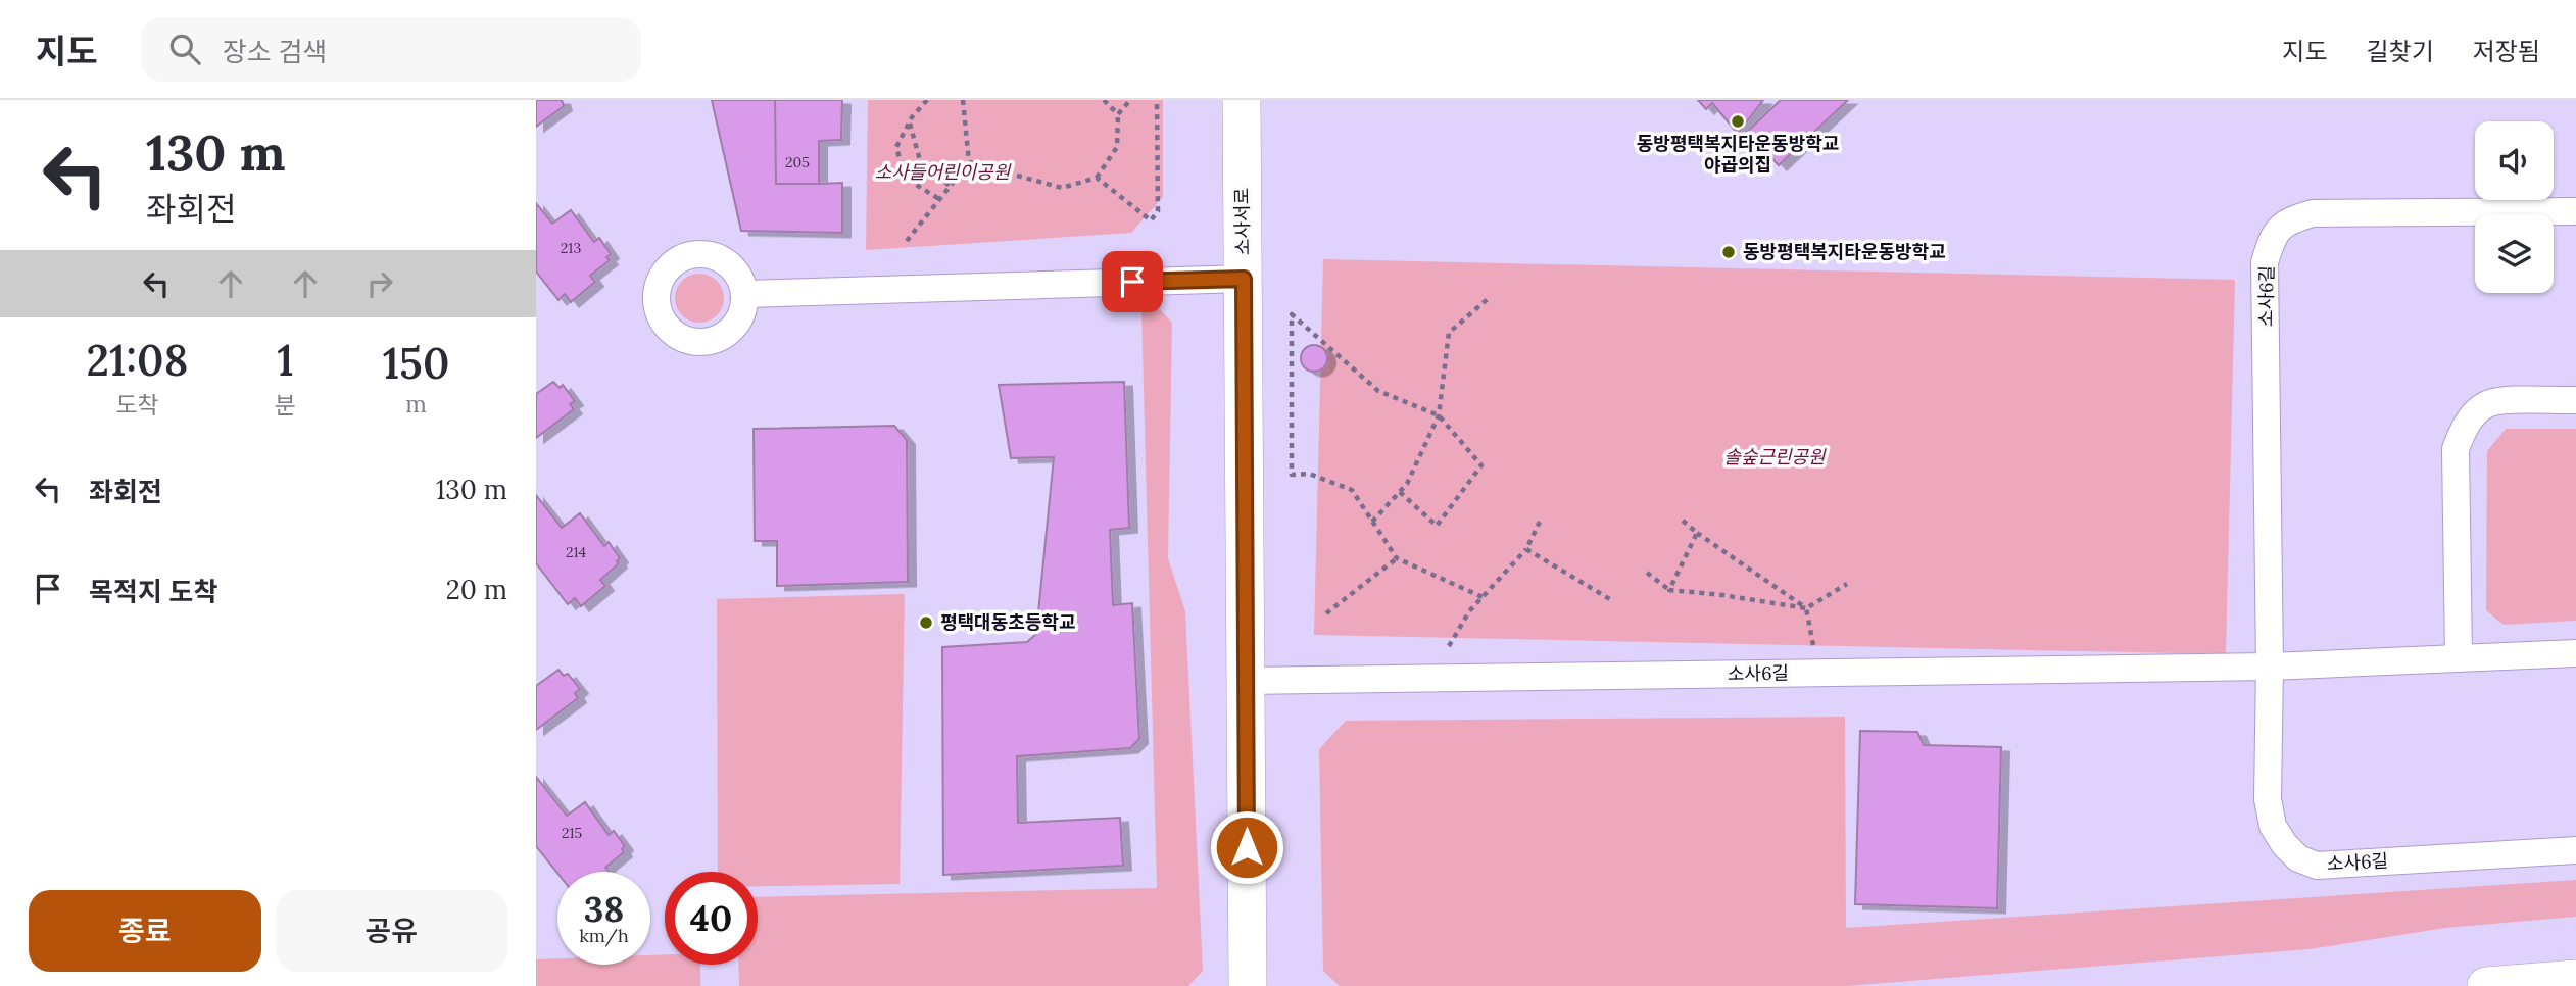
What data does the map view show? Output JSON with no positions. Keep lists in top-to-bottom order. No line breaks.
{"streets":{"street":["소사서로","소사6길"]},"crossings":[["소사서로","소사6길"]],"parks":["소사들어린이공원","솔숲근린공원"],"places":["동방평택복지타운동방학교 야곱의집","동방평택복지타운동방학교","평택대동초등학교"],"house_numbers":["205","213","214","215"],"page":{"header":"지도","search":"장소 검색","nav":["지도","길찾기","저장됨"],"turn":["130 m","좌회전"],"eta":["21:08","도착","1","분","150","m"],"list":[{"name":"좌회전","value":"130 m"},{"name":"목적지 도착","value":"20 m"}],"speed":"38 km/h","limit":"40","buttons":["종료","공유"]}}
